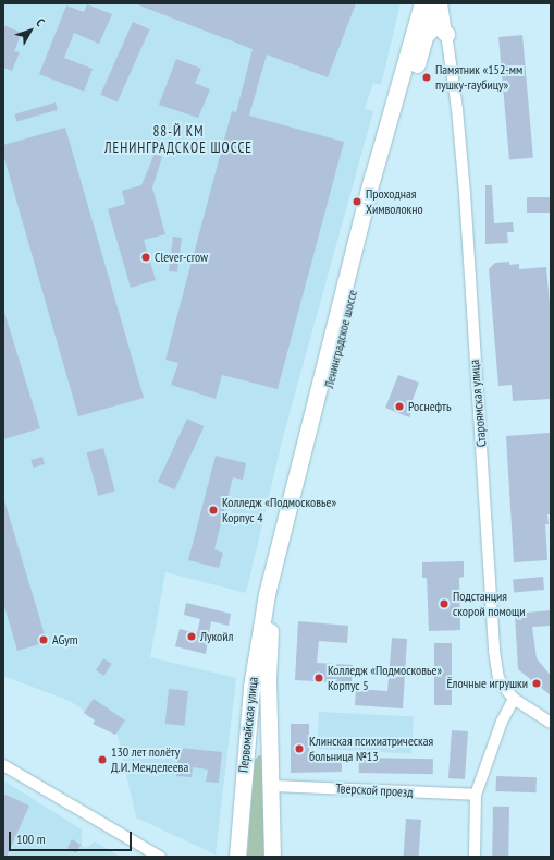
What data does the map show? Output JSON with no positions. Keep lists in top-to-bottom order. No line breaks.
{"streets":{"highway":["Ленинградское шоссе","Первомайская улица"],"street":["Староямская улица","Тверской проезд"]},"crossings":[["Ленинградское шоссе","Первомайская улица"],["Первомайская улица","Тверской проезд"]],"districts":["88-Й КМ ЛЕНИНГРАДСКОЕ ШОССЕ"],"places":["Памятник «152-мм пушку-гаубицу»","Проходная Химволокно","Clever-crow","Роснефть","Колледж «Подмосковье» Корпус 4","Подстанция скорой помощи","Лукойл","AGym","Колледж «Подмосковье» Корпус 5","Ёлочные игрушки","Клинская психиатрическая больница №13","130 лет полёту Д.И. Менделеева"],"scale_bar":"100 m","north":"top right"}
